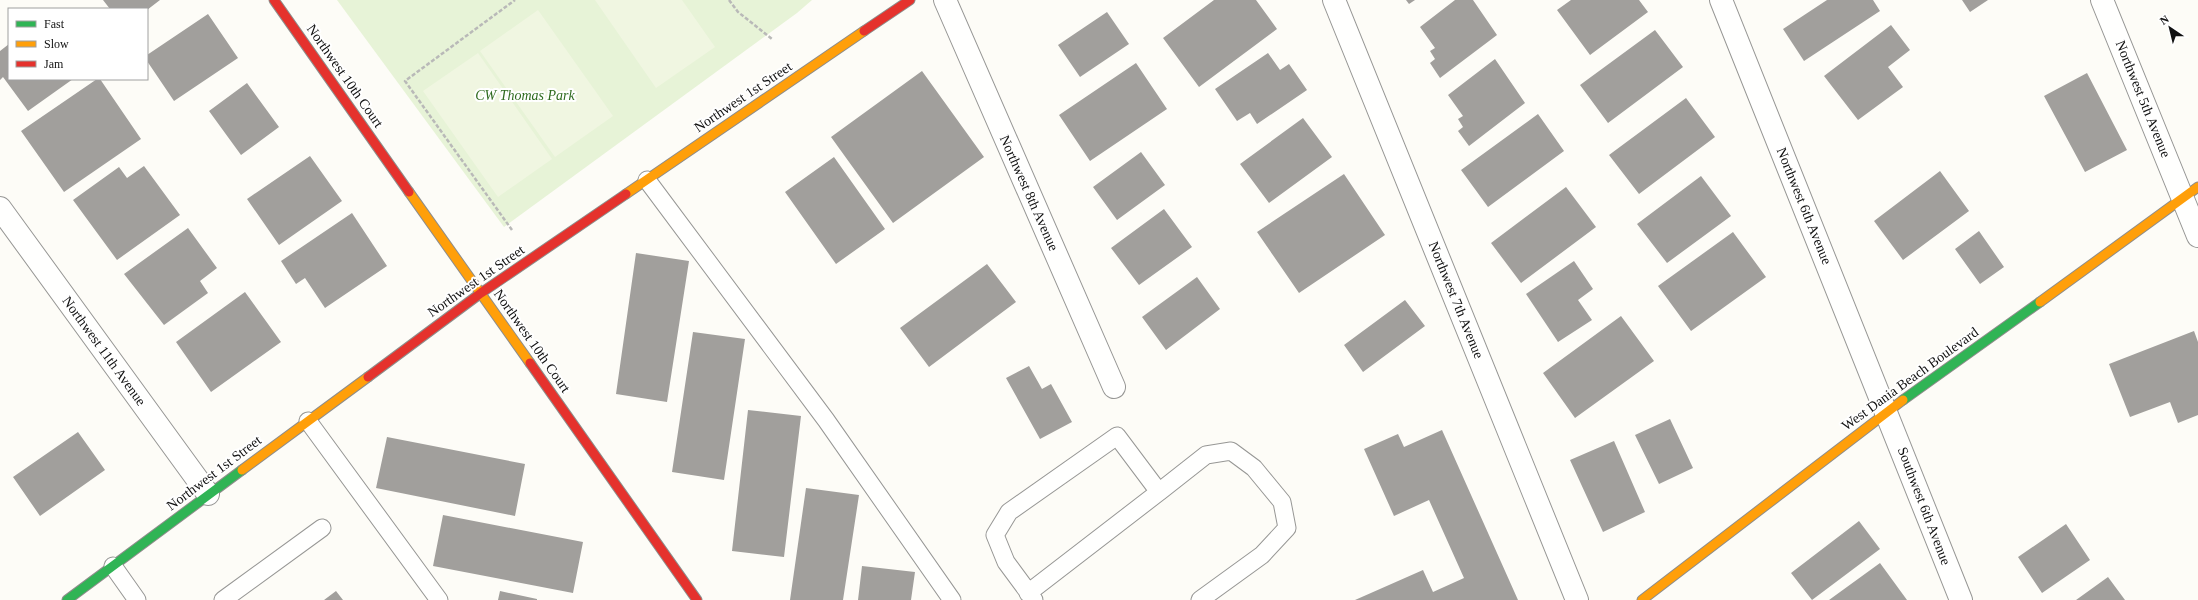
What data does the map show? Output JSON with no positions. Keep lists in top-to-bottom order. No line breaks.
{"streets":{"street":["Northwest 10th Court","Northwest 1st Street","Northwest 5th Avenue","Northwest 8th Avenue","Northwest 6th Avenue","Northwest 7th Avenue","Northwest 11th Avenue","West Dania Beach Boulevard","Southwest 6th Avenue"]},"crossings":[["Northwest 10th Court","Northwest 1st Street"],["Northwest 1st Street","Northwest 11th Avenue"],["Northwest 5th Avenue","West Dania Beach Boulevard"],["Northwest 6th Avenue","West Dania Beach Boulevard"],["Northwest 6th Avenue","Southwest 6th Avenue"],["West Dania Beach Boulevard","Southwest 6th Avenue"]],"parks":["CW Thomas Park"],"legend":["Fast","Slow","Jam"],"north":"top left"}
